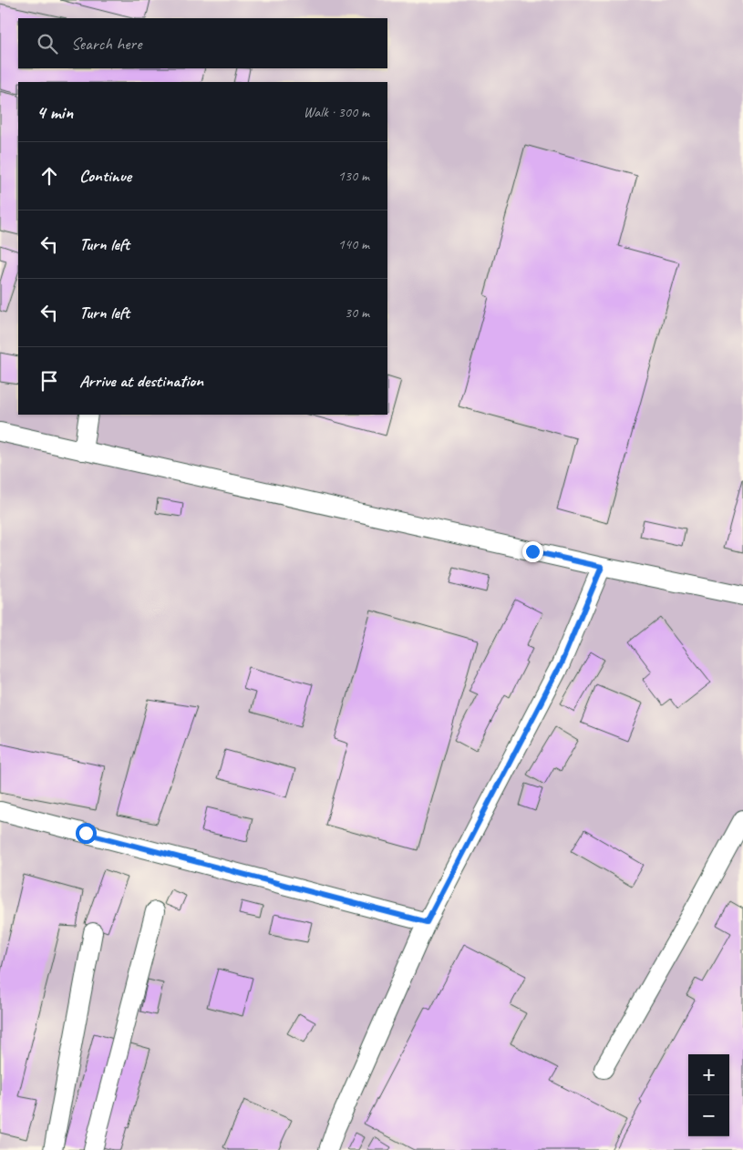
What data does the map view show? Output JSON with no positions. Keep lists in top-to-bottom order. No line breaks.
{"page":{"search":"Search here","heading":["4 min","Walk · 300 m"],"list":[["Continue","130 m"],["Turn left","140 m"],["Turn left","30 m"],"Arrive at destination"],"map_buttons":["+","−"]}}
